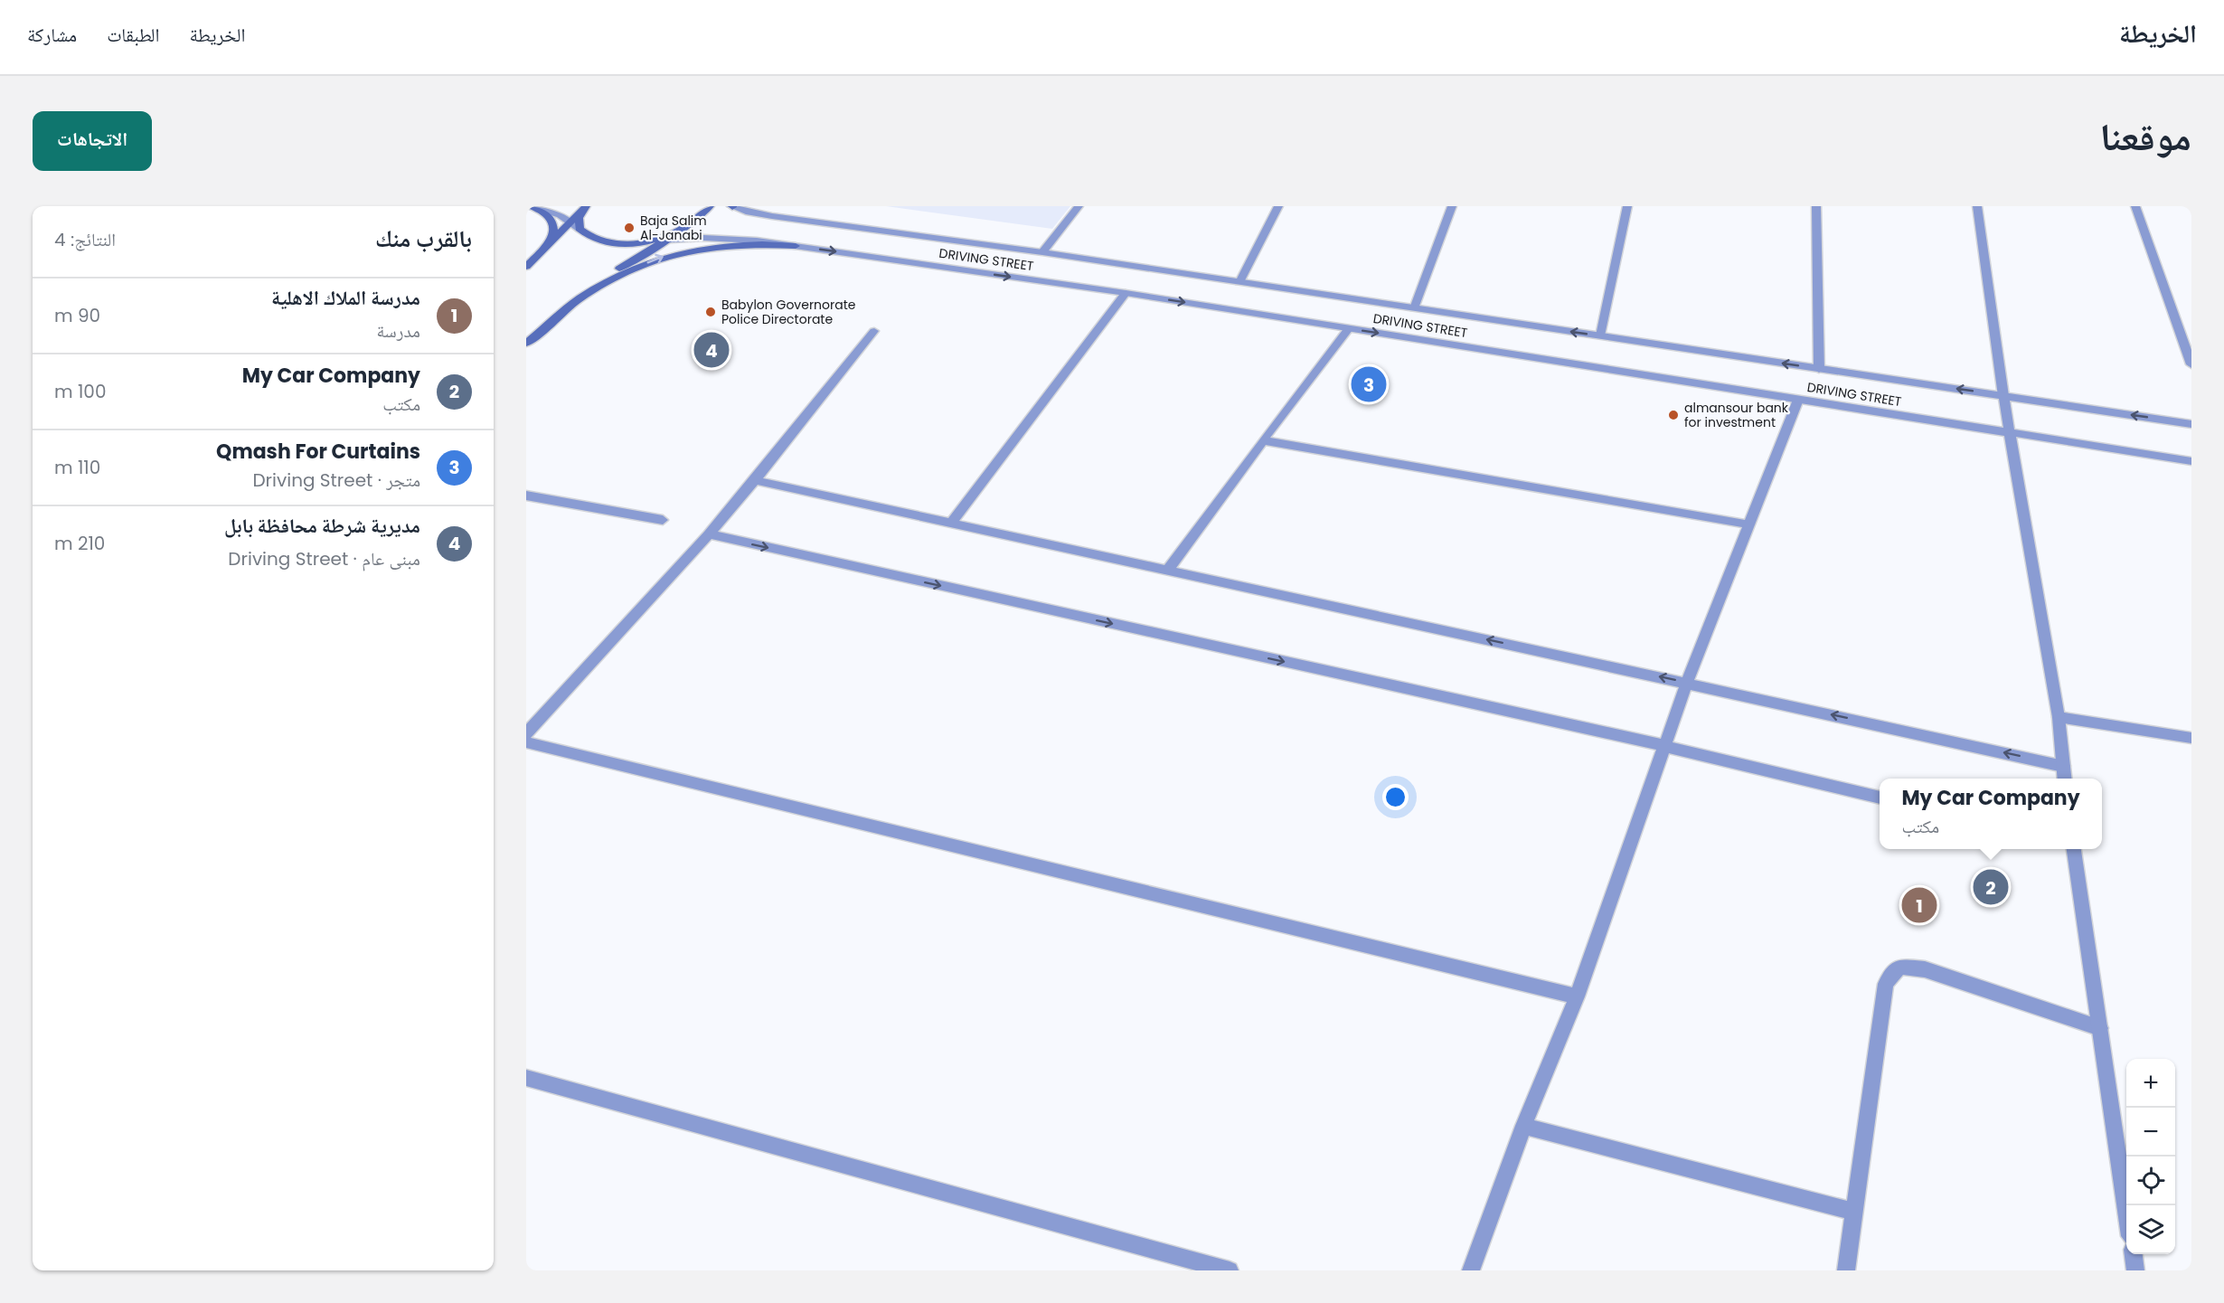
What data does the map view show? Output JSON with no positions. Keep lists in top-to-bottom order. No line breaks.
{"streets":{"street":["DRIVING STREET"]},"places":["Baja Salim Al-Janabi","Babylon Governorate Police Directorate","almansour bank for investment"],"page":{"header":"الخريطة","nav":["الخريطة","الطبقات","مشاركة"],"title":"موقعنا","buttons":"الاتجاهات","heading":["بالقرب منك","النتائج: 4"],"list":[{"mark":"1","name":"مدرسة الملاك الاهلية","note":"مدرسة","value":"90 m"},{"mark":"2","name":"My Car Company","note":"مكتب","value":"100 m"},{"mark":"3","name":"Qmash For Curtains","note":"متجر · Driving Street","value":"110 m"},{"mark":"4","name":"مديرية شرطة محافظة بابل","note":"مبنى عام · Driving Street","value":"210 m"}],"pins":["4","3","2","1"],"popup":["My Car Company","مكتب"],"map_buttons":["+","−"]}}
